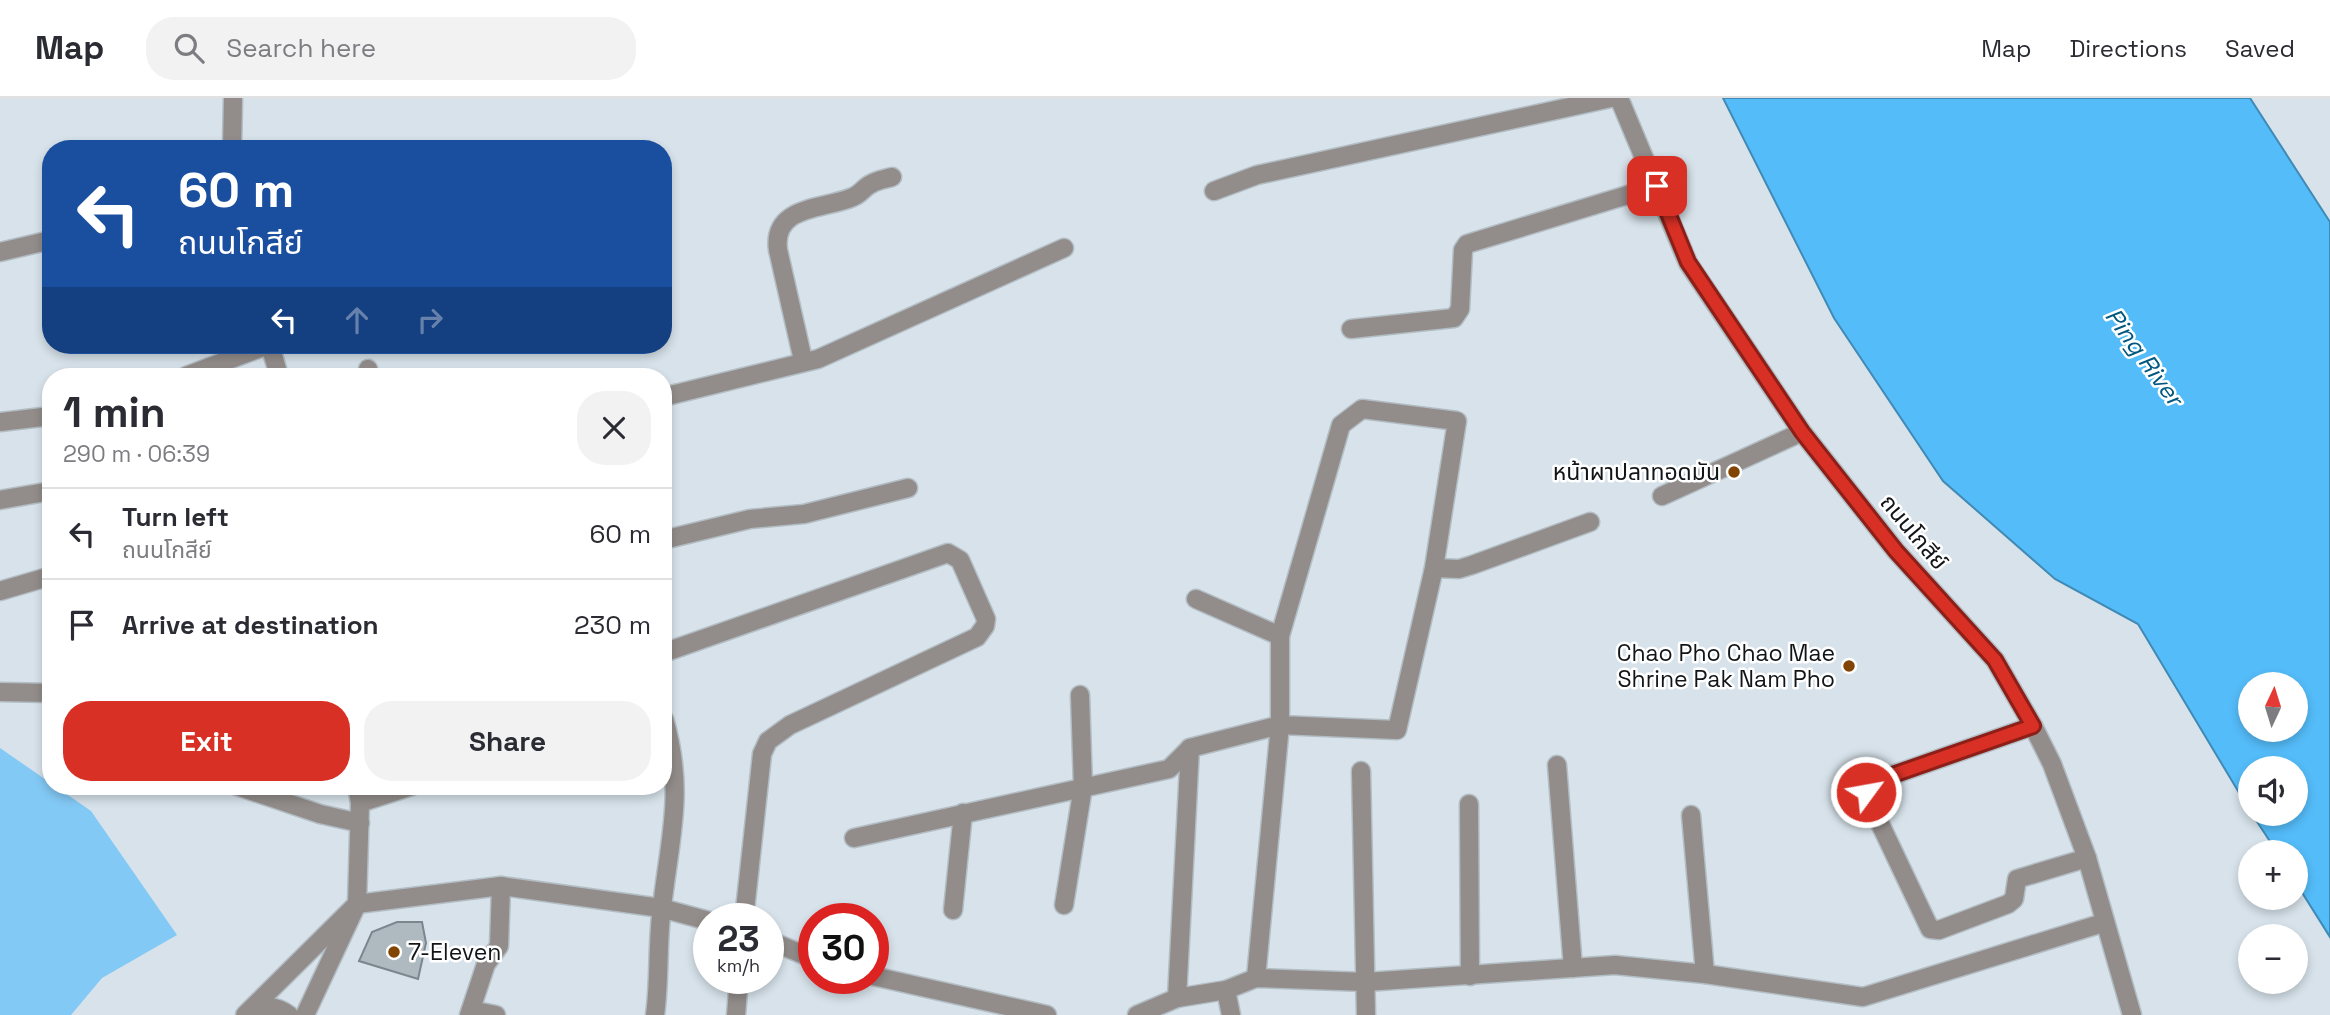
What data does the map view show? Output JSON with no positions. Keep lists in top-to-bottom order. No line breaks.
{"streets":{"street":["ถนนโกสีย์"]},"water":["Ping River"],"places":["หน้าผาปลาทอดมัน","Chao Pho Chao Mae Shrine Pak Nam Pho","7-Eleven"],"north":"top","page":{"header":"Map","search":"Search here","nav":["Map","Directions","Saved"],"turn":["60 m","ถนนโกสีย์"],"heading":["1 min","290 m · 06:39"],"list":[{"name":"Turn left","note":"ถนนโกสีย์","value":"60 m"},{"name":"Arrive at destination","value":"230 m"}],"map_buttons":["+","−"],"buttons":["Exit","Share"],"speed":"23 km/h","limit":"30"}}
